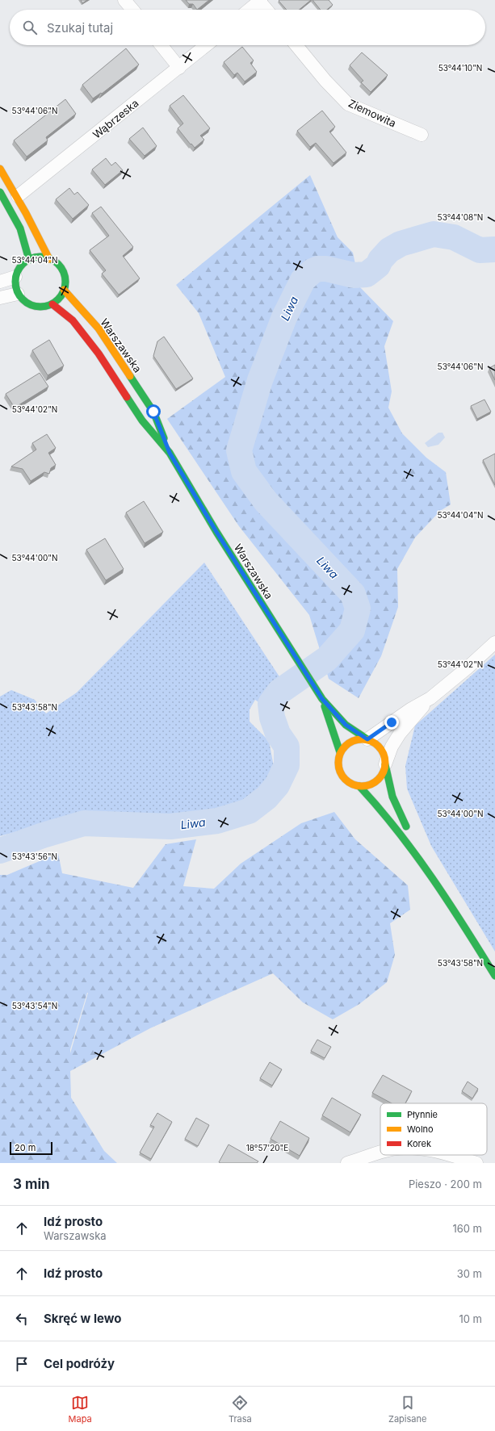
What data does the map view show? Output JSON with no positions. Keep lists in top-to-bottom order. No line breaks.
{"streets":{"main road":["Warszawska"],"street":["Ziemowita","Wąbrzeska"]},"water":["Liwa"],"legend":["Płynnie","Wolno","Korek"],"scale_bar":"20 m","page":{"search":"Szukaj tutaj","scale":"20 m","heading":["3 min","Pieszo · 200 m"],"list":[["Idź prosto","Warszawska","160 m"],["Idź prosto","30 m"],["Skręć w lewo","10 m"],"Cel podróży"],"nav":["Mapa","Trasa","Zapisane"]},"coordinates":["53°44'10\"N","53°44'06\"N","53°44'08\"N","53°44'04\"N","53°44'02\"N","53°44'00\"N","53°43'58\"N","53°43'56\"N","53°43'54\"N","18°57'20\"E"]}
